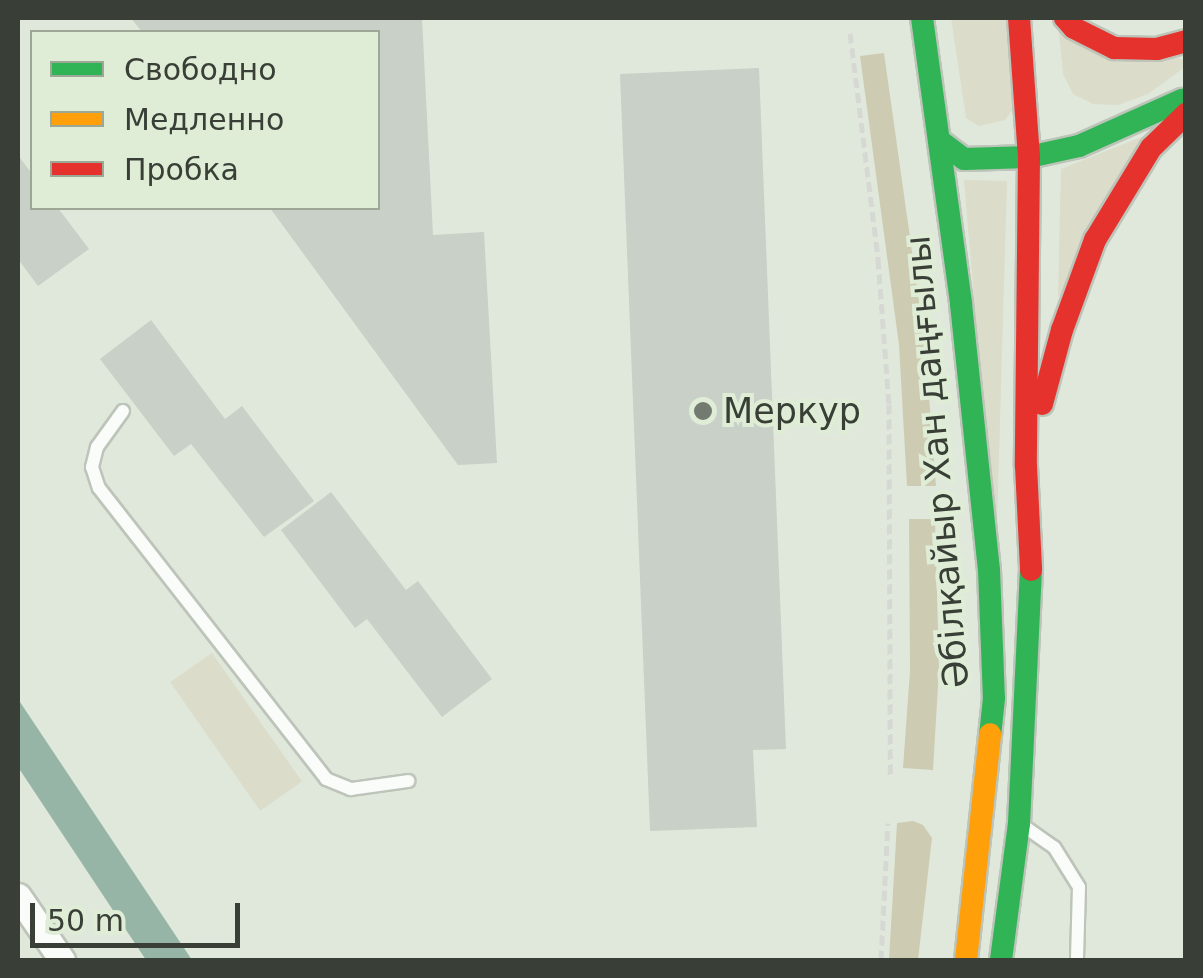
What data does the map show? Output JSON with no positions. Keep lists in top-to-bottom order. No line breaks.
{"streets":{"main road":["Әбілқайыр Хан даңғылы"]},"places":["Меркур"],"legend":["Свободно","Медленно","Пробка"],"scale_bar":"50 m"}
